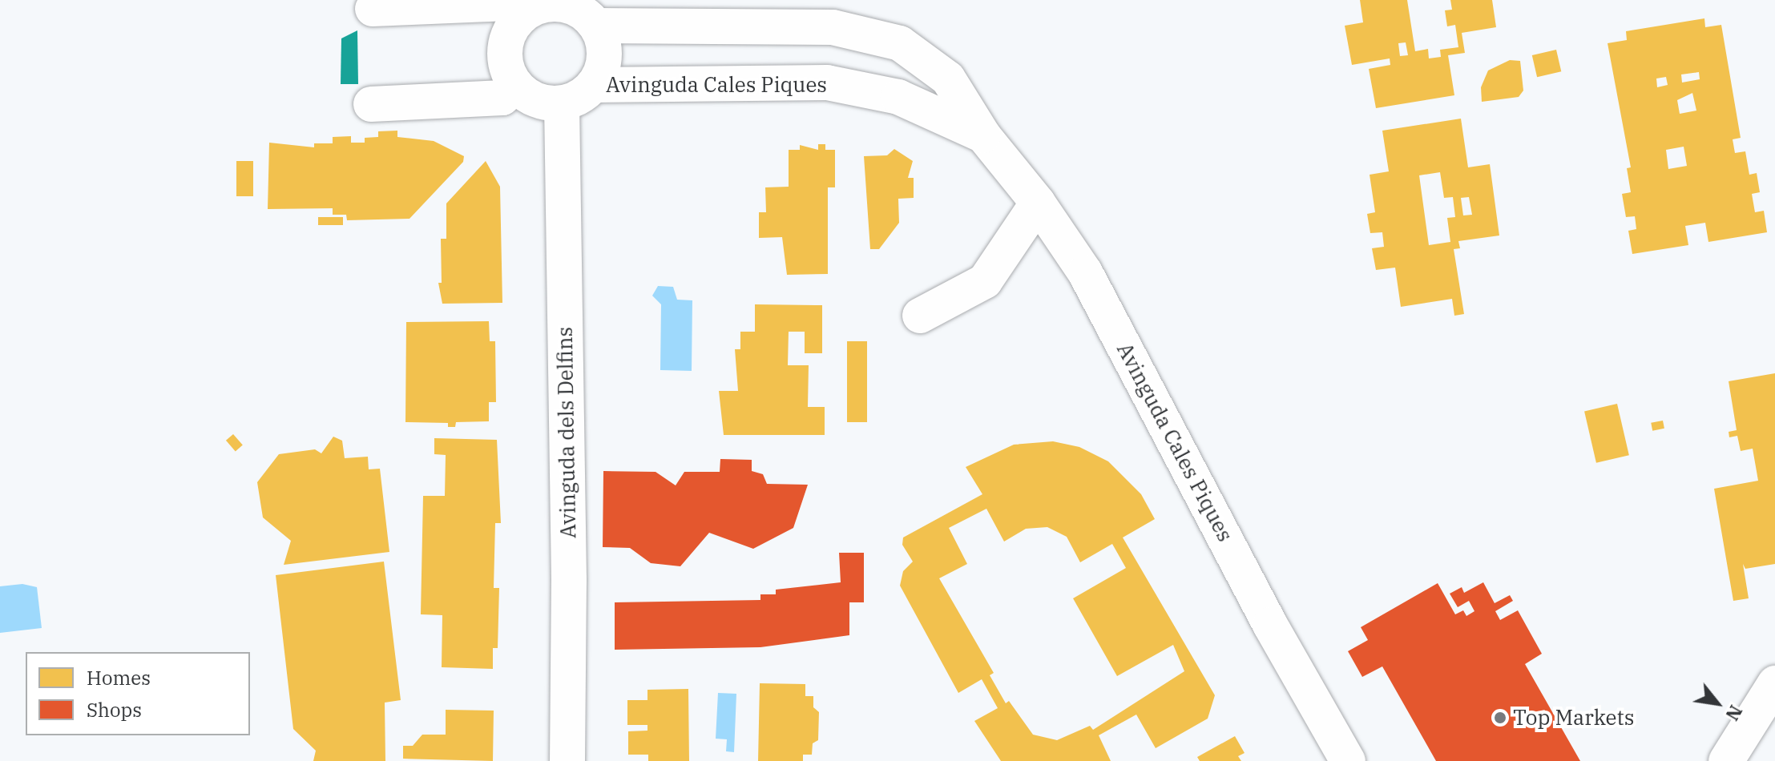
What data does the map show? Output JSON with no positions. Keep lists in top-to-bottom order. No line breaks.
{"streets":{"street":["Avinguda Cales Piques","Avinguda dels Delfins"]},"crossings":[["Avinguda Cales Piques","Avinguda dels Delfins"]],"places":["Top Markets"],"legend":["Homes","Shops"],"north":"bottom right"}
